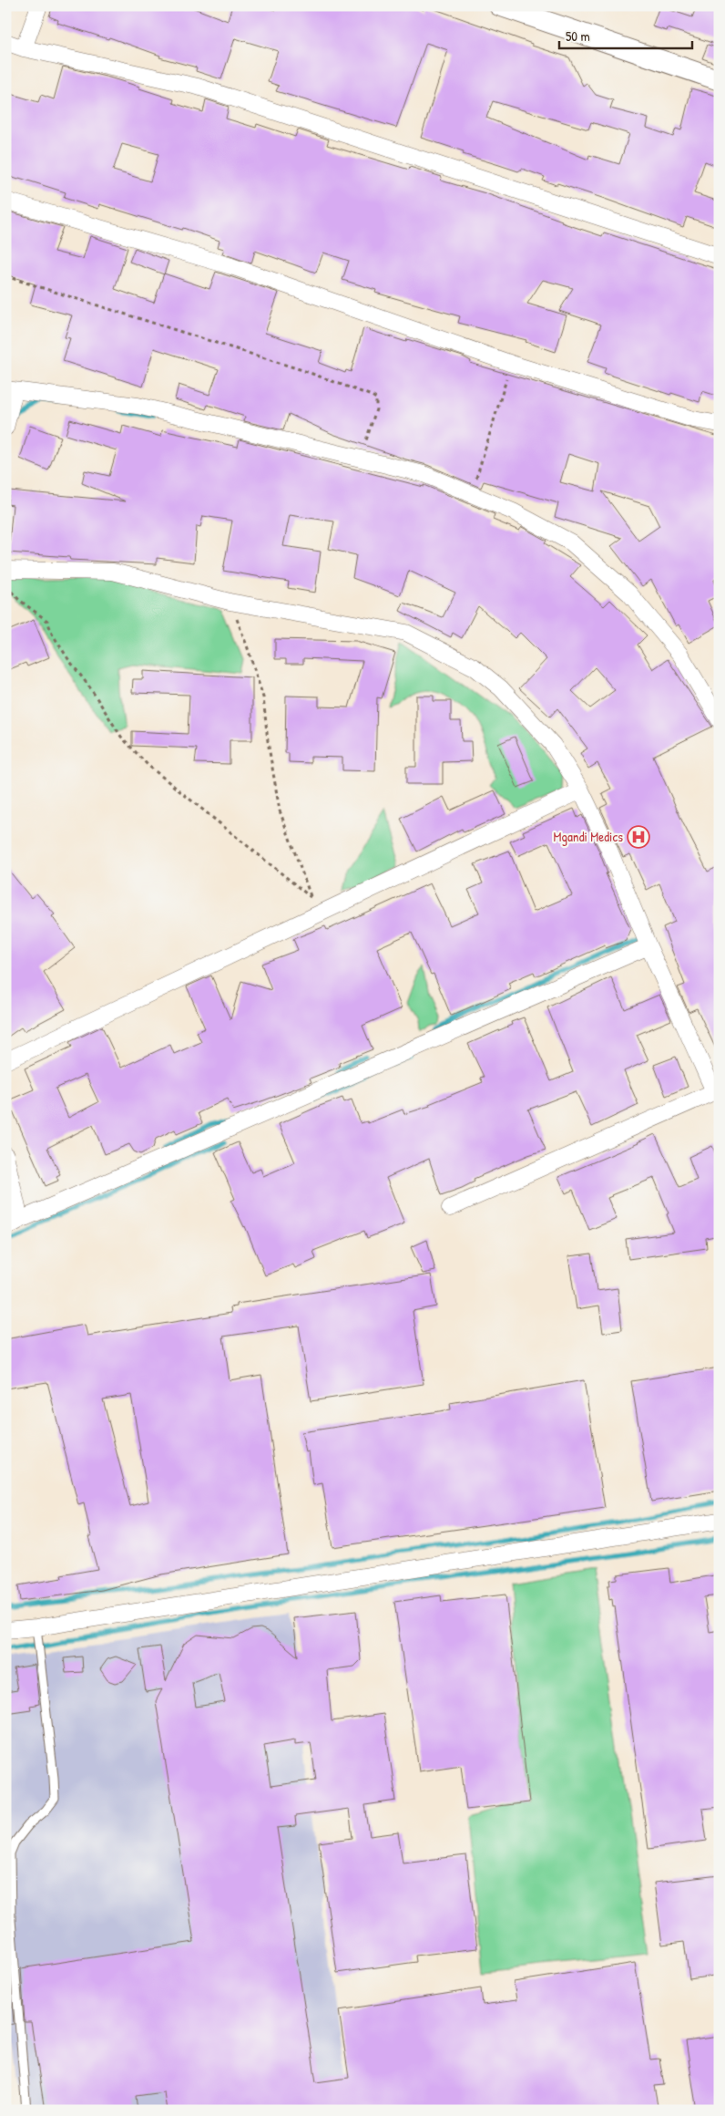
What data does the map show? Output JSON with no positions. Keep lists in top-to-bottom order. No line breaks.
{"places":{"hospital":["Mgandi Medics"]},"scale_bar":"50 m"}
